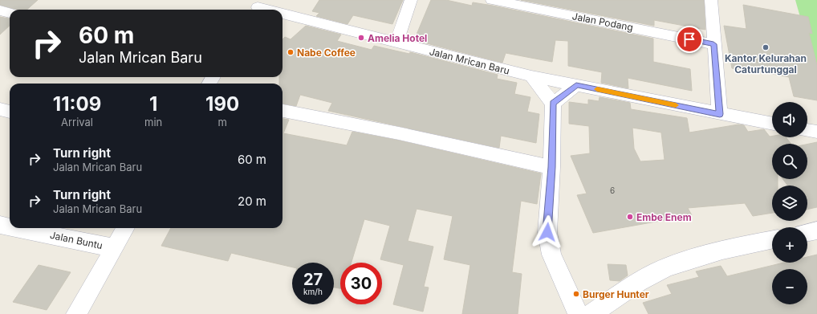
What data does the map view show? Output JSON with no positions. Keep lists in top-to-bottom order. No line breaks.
{"streets":{"street":["Jalan Podang","Jalan Mrican Baru","Jalan Buntu"]},"places":["Amelia Hotel","Kantor Kelurahan Caturtunggal","Nabe Coffee","Embe Enem","Burger Hunter"],"house_numbers":["6"],"page":{"turn":["60 m","Jalan Mrican Baru"],"eta":["11:09","Arrival","1","min","190","m"],"map_buttons":["+","−"],"list":[{"name":"Turn right","note":"Jalan Mrican Baru","value":"60 m"},{"name":"Turn right","note":"Jalan Mrican Baru","value":"20 m"}],"speed":"27 km/h","limit":"30"}}
